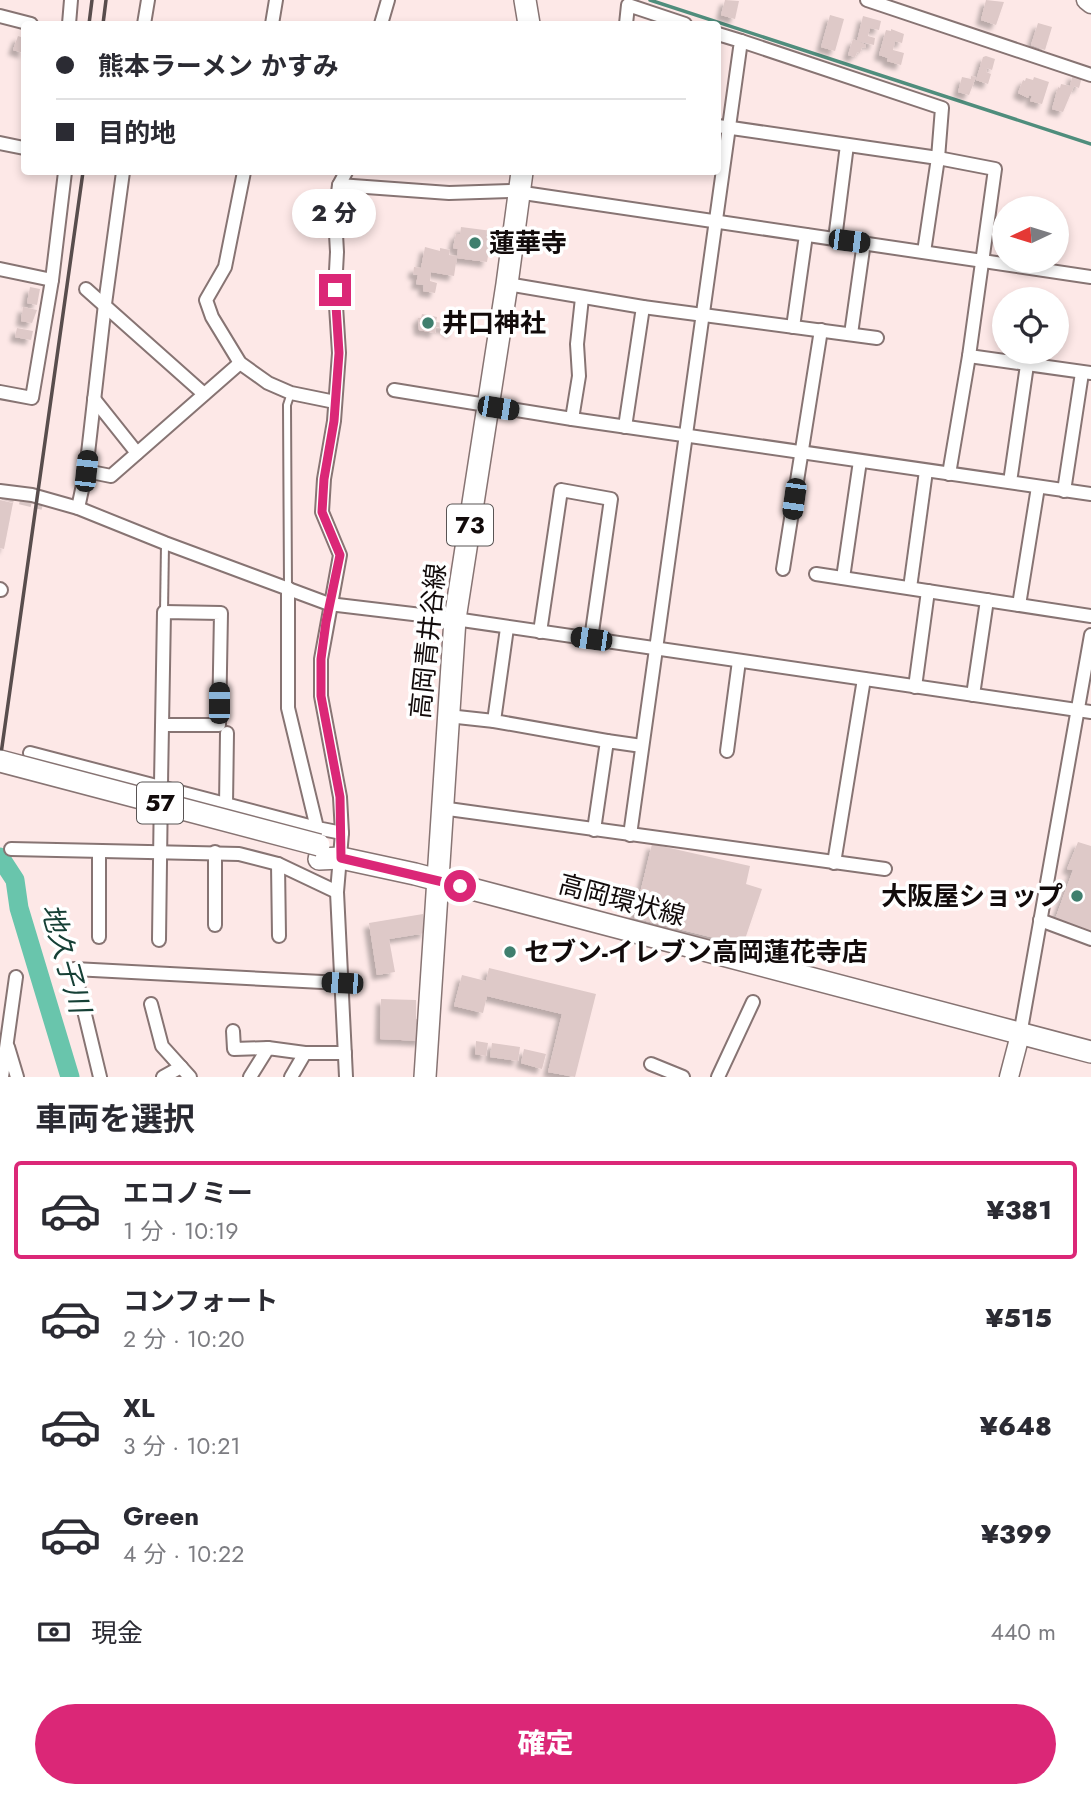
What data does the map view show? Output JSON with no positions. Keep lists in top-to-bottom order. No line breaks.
{"streets":{"main road":["73","高岡青井谷線","57","高岡環状線"]},"crossings":[["高岡青井谷線","高岡環状線"]],"water":["地久子川"],"places":["蓮華寺","井口神社","大阪屋ショップ","セブン-イレブン高岡蓮花寺店"],"north":"left","page":{"banner":["熊本ラーメン かすみ","目的地"],"bubble":"2 分","heading":"車両を選択","list":[{"name":"エコノミー","note":"1 分 · 10:19","value":"¥381"},{"name":"コンフォート","note":"2 分 · 10:20","value":"¥515"},{"name":"XL","note":"3 分 · 10:21","value":"¥648"},{"name":"Green","note":"4 分 · 10:22","value":"¥399"}],"pay":["現金","440 m"],"buttons":"確定"}}
